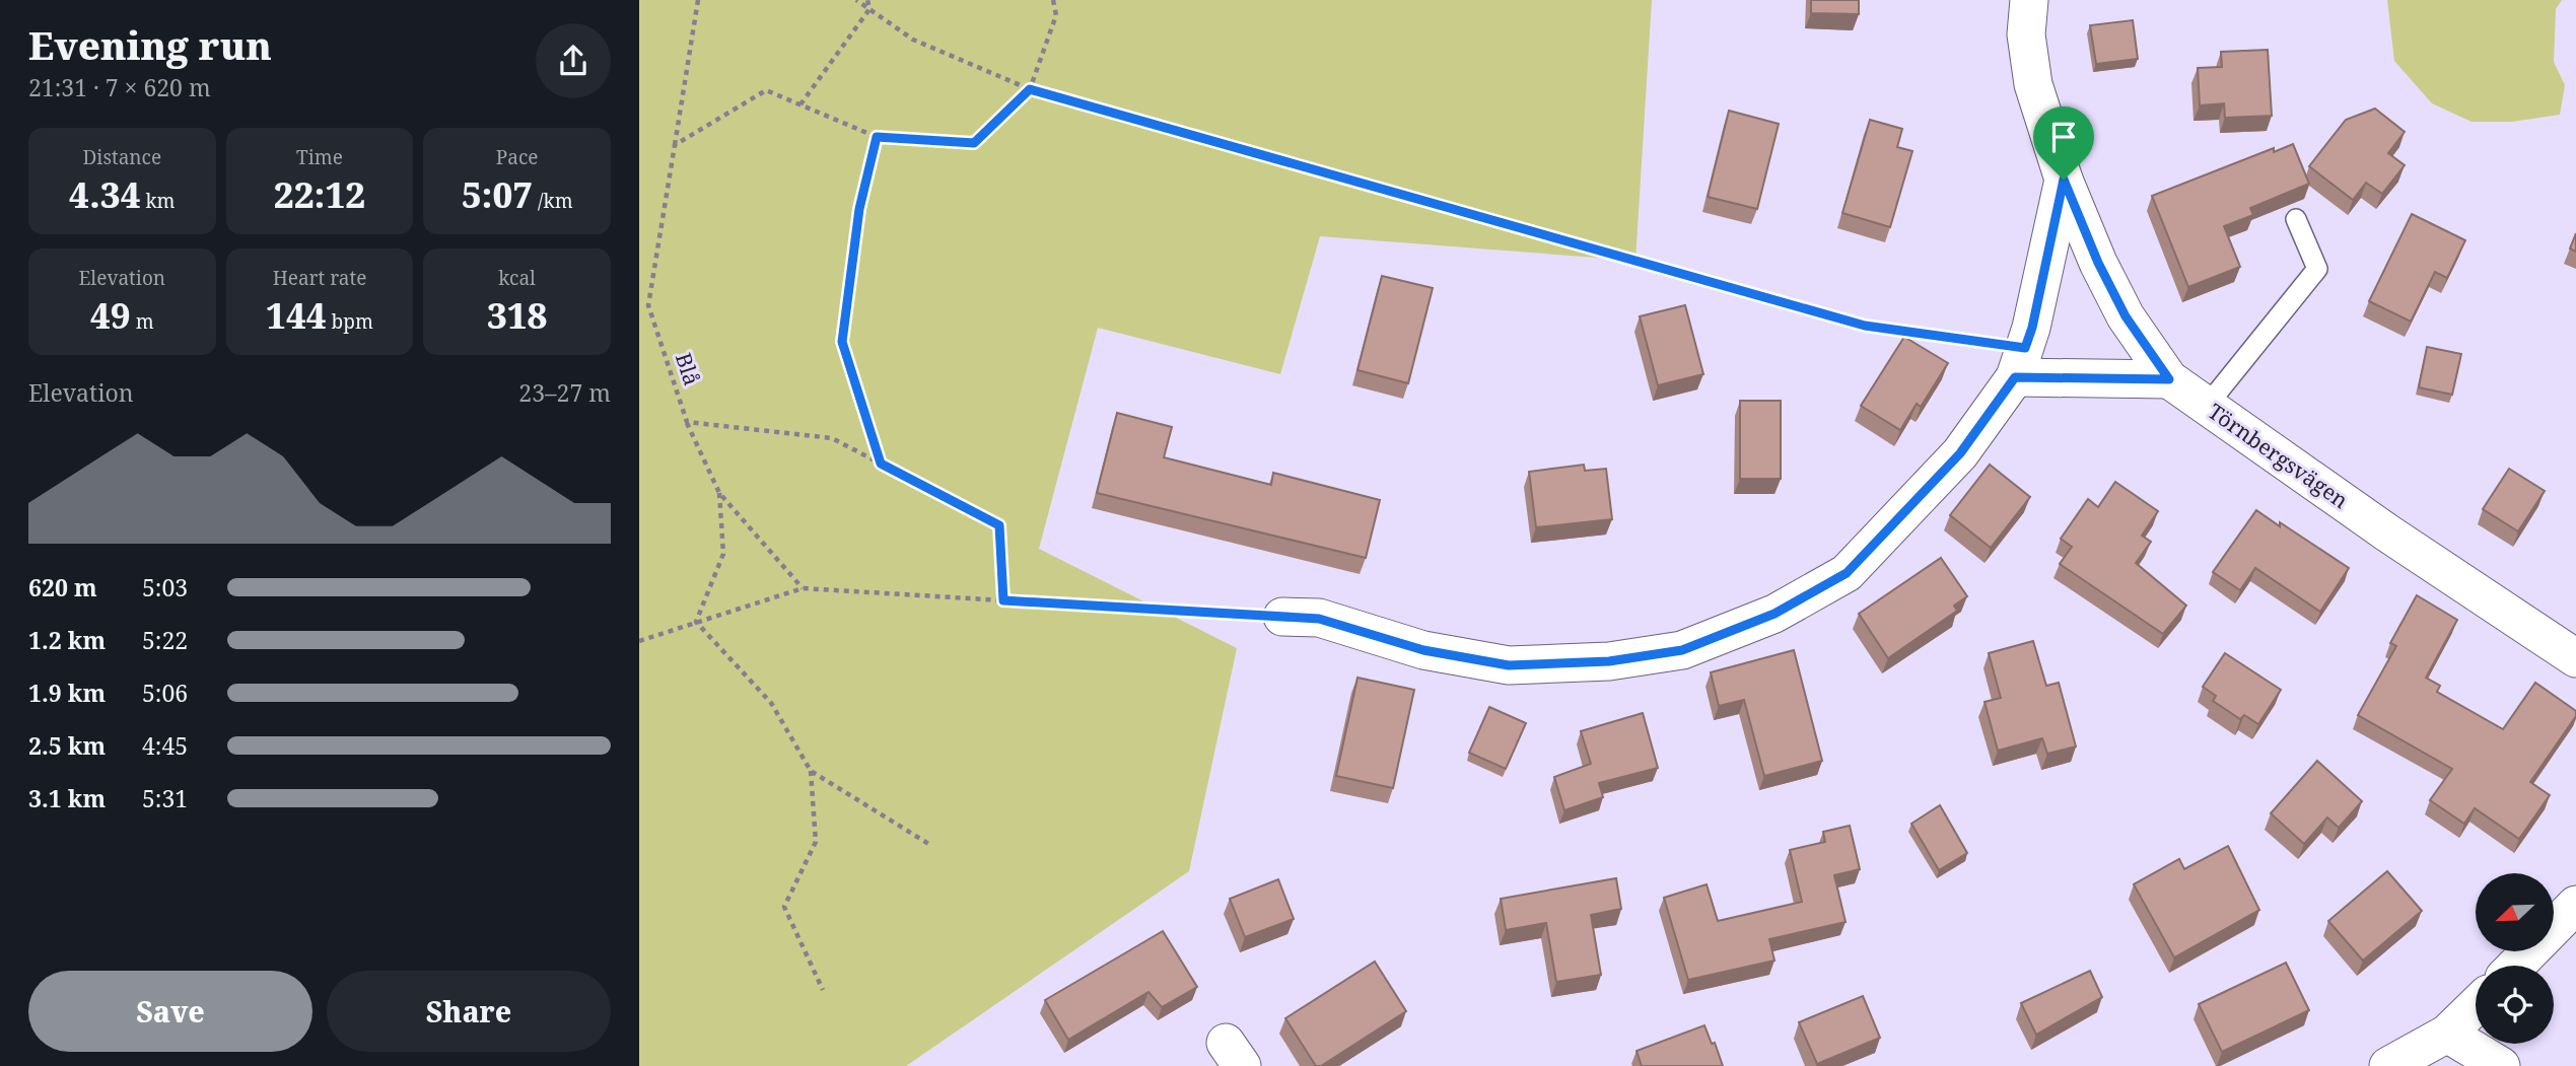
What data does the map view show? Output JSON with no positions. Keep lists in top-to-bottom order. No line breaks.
{"streets":{"street":["Törnbergsvägen"],"path":["Blå"]},"north":"bottom left","page":{"heading":["Evening run","21:31 · 7 × 620 m"],"stats":[["Distance","4.34 km"],["Time","22:12"],["Pace","5:07 /km"],["Elevation","49 m"],["Heart rate","144 bpm"],["kcal","318"]],"chart":["Elevation","23–27 m"],"list":[{"name":"620 m","note":"5:03"},{"name":"1.2 km","note":"5:22"},{"name":"1.9 km","note":"5:06"},{"name":"2.5 km","note":"4:45"},{"name":"3.1 km","note":"5:31"}],"buttons":["Save","Share"]}}
